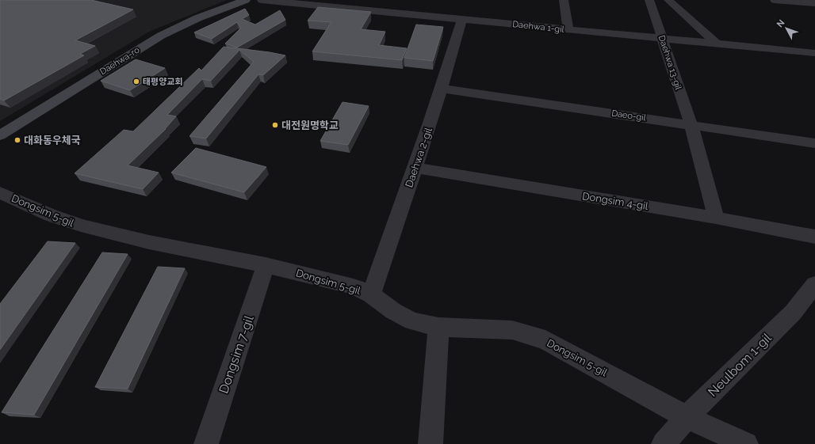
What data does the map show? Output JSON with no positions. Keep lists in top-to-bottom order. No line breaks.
{"streets":{"main road":["Daehwa-ro"],"street":["Daehwa 1-gil","Daehwa 13-gil","Daeo-gil","Daehwa 2-gil","Dongsim 4-gil","Dongsim 5-gil","Dongsim 7-gil","Neulbom 1-gil"]},"crossings":[["Daehwa 1-gil","Daehwa 13-gil"],["Daehwa 1-gil","Daehwa 2-gil"],["Daehwa 13-gil","Daeo-gil"],["Daehwa 13-gil","Dongsim 4-gil"],["Daeo-gil","Daehwa 2-gil"],["Daehwa 2-gil","Dongsim 4-gil"],["Daehwa 2-gil","Dongsim 5-gil"],["Dongsim 5-gil","Dongsim 7-gil"],["Dongsim 5-gil","Neulbom 1-gil"]],"places":["태평양교회","대전원명학교","대화동우체국"],"north":"top left"}
